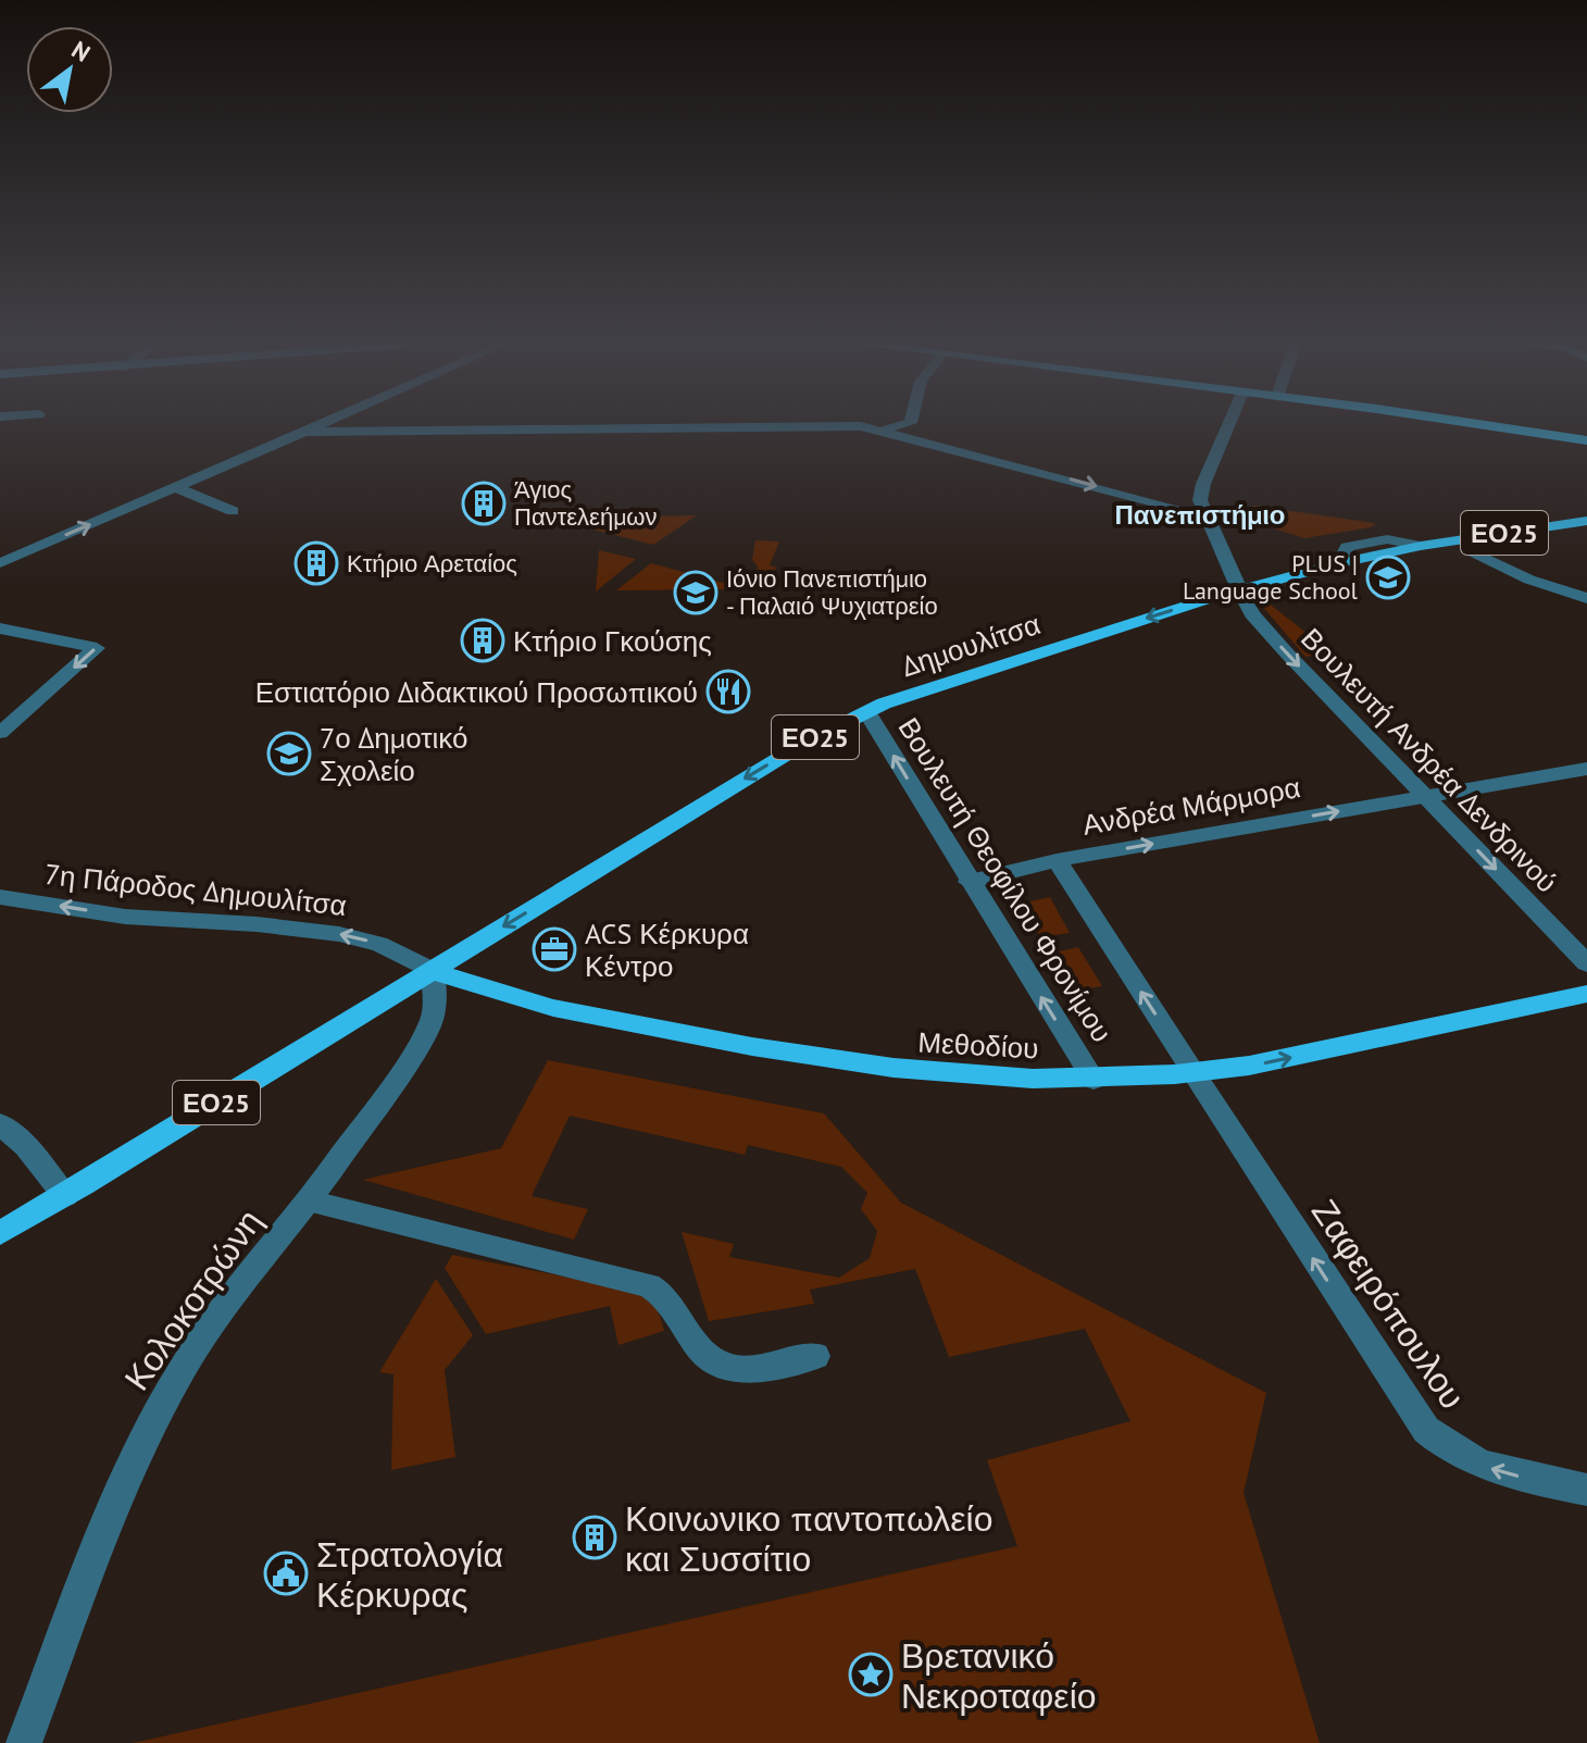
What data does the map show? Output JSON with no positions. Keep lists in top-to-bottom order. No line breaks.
{"streets":{"main road":["ΕΟ25","Δημουλίτσα","Μεθοδίου"],"street":["Βουλευτή Ανδρέα Δενδρινού","Ανδρέα Μάρμορα","Βουλευτή Θεοφίλου Φρονίμου","7η Πάροδος Δημουλίτσα","Κολοκοτρώνη","Ζαφειρόπουλου"]},"crossings":[["ΕΟ25","Δημουλίτσα"],["ΕΟ25","7η Πάροδος Δημουλίτσα"],["ΕΟ25","Μεθοδίου"],["ΕΟ25","Κολοκοτρώνη"],["Δημουλίτσα","Βουλευτή Ανδρέα Δενδρινού"],["Δημουλίτσα","Βουλευτή Θεοφίλου Φρονίμου"],["Δημουλίτσα","7η Πάροδος Δημουλίτσα"],["Δημουλίτσα","Μεθοδίου"],["Δημουλίτσα","Κολοκοτρώνη"],["Βουλευτή Ανδρέα Δενδρινού","Ανδρέα Μάρμορα"],["Ανδρέα Μάρμορα","Μεθοδίου"],["Ανδρέα Μάρμορα","Ζαφειρόπουλου"],["Βουλευτή Θεοφίλου Φρονίμου","Μεθοδίου"],["7η Πάροδος Δημουλίτσα","Μεθοδίου"],["7η Πάροδος Δημουλίτσα","Κολοκοτρώνη"],["Μεθοδίου","Κολοκοτρώνη"],["Μεθοδίου","Ζαφειρόπουλου"]],"one_way":["Δημουλίτσα","Βουλευτή Ανδρέα Δενδρινού","Βουλευτή Θεοφίλου Φρονίμου","7η Πάροδος Δημουλίτσα","Ζαφειρόπουλου"],"districts":["Πανεπιστήμιο"],"places":{"building":["Άγιος Παντελεήμων","Κτήριο Αρεταίος","Κτήριο Γκούσης","Κοινωνικο παντοπωλείο και Συσσίτιο"],"school or university":["PLUS | Language School","Ιόνιο Πανεπιστήμιο - Παλαιό Ψυχιατρείο","7ο Δημοτικό Σχολείο"],"restaurant":["Εστιατόριο Διδακτικού Προσωπικού"],"office":["ACS Κέρκυρα Κέντρο"],"public building":["Στρατολογία Κέρκυρας"],"place":["Βρετανικό Νεκροταφείο"]},"north":"top right"}
